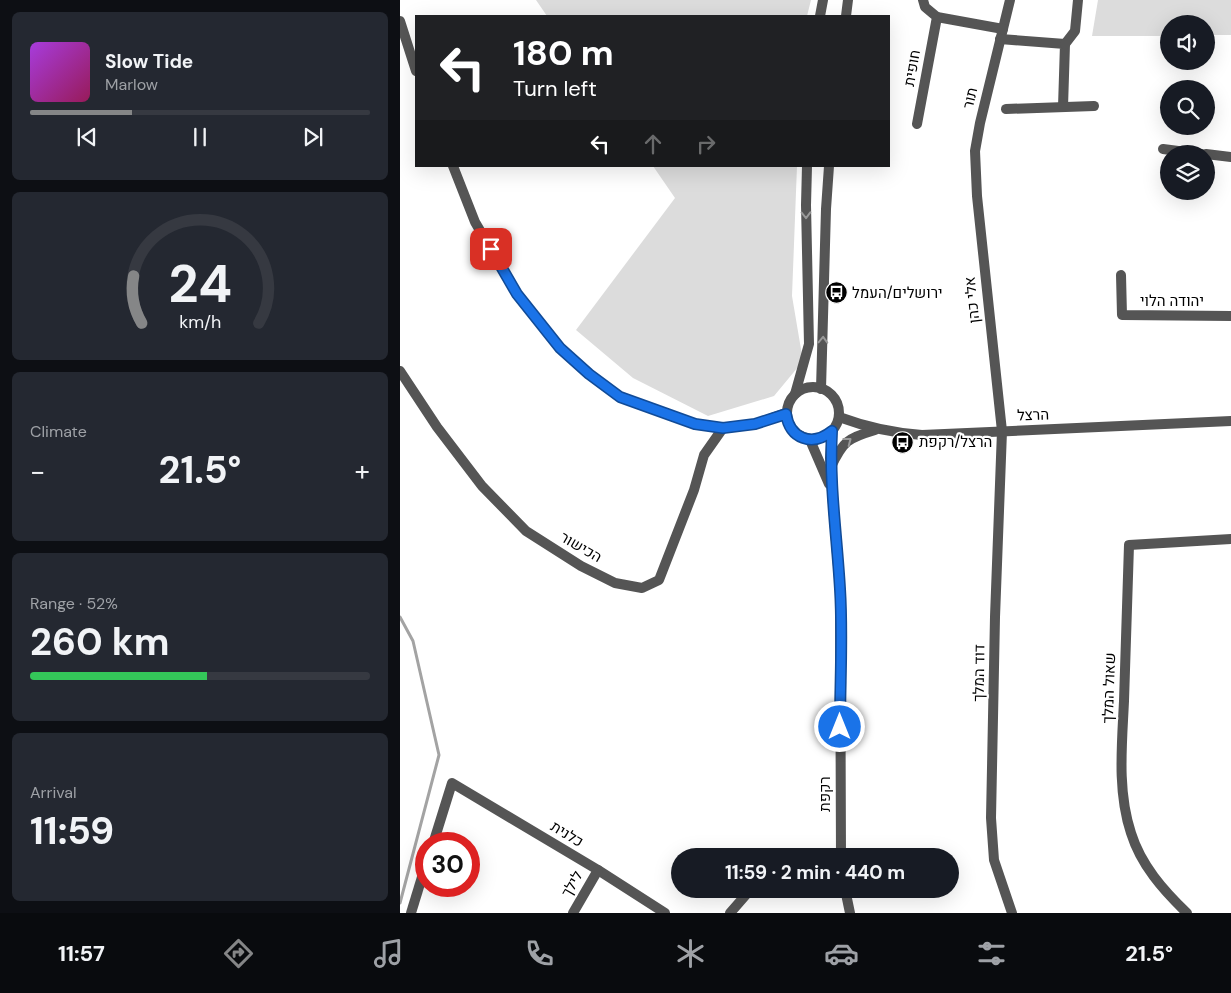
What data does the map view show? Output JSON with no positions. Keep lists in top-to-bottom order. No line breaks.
{"streets":{"street":["חופית","תור","אלי כהן","יהודה הלוי","הרצל","הכישור","דוד המלך","שאול המלך","רקפת","כלנית","לילך"]},"crossings":[["תור","אלי כהן"],["אלי כהן","הרצל"],["אלי כהן","דוד המלך"],["הרצל","דוד המלך"],["הרצל","רקפת"],["כלנית","לילך"]],"places":{"bus stop":["ירושלים/העמל","הרצל/רקפת"]},"page":{"turn":["180 m","Turn left"],"song":["Slow Tide","Marlow"],"tile":["Climate",["Range · 52%","260 km"],["Arrival","11:59"]],"heat":["−","21.5°","+"],"limit":"30","trip":"11:59 · 2 min · 440 m","tabs":["11:57","21.5°"],"gauge":["24","km/h"]}}
